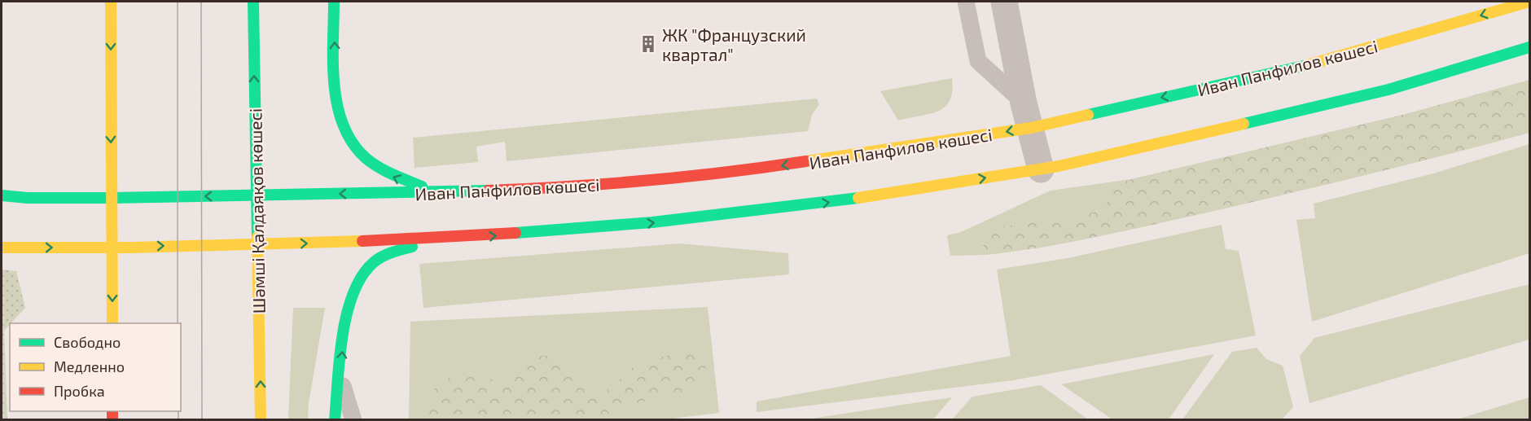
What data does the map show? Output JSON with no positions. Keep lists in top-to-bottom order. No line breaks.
{"streets":{"street":["Иван Панфилов көшесі","Шәмші Қалдаяқов көшесі"]},"crossings":[["Иван Панфилов көшесі","Шәмші Қалдаяқов көшесі"]],"one_way":["Шәмші Қалдаяқов көшесі"],"places":{"building":["ЖК \"Французский квартал\""]},"legend":["Свободно","Медленно","Пробка"]}
